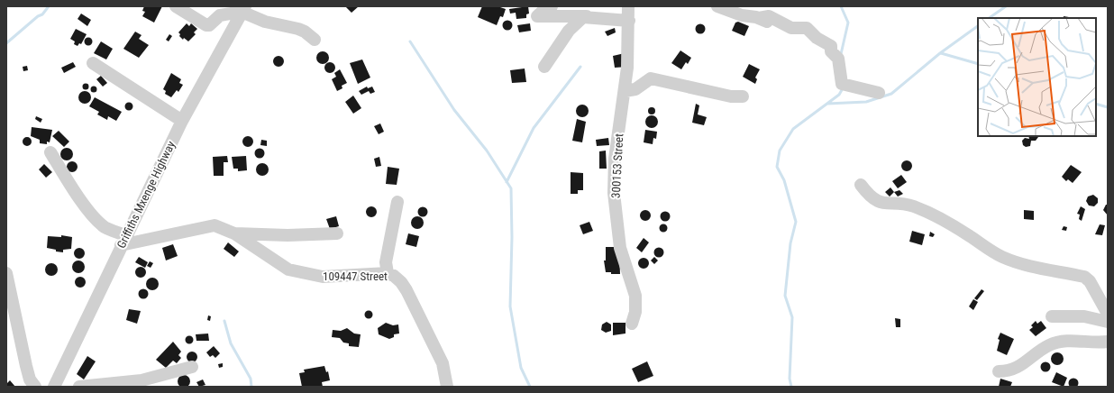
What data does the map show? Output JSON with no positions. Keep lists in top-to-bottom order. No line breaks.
{"streets":{"street":["300153 Street","Griffiths Mxenge Highway","109447 Street"]},"crossings":[["Griffiths Mxenge Highway","109447 Street"]]}
